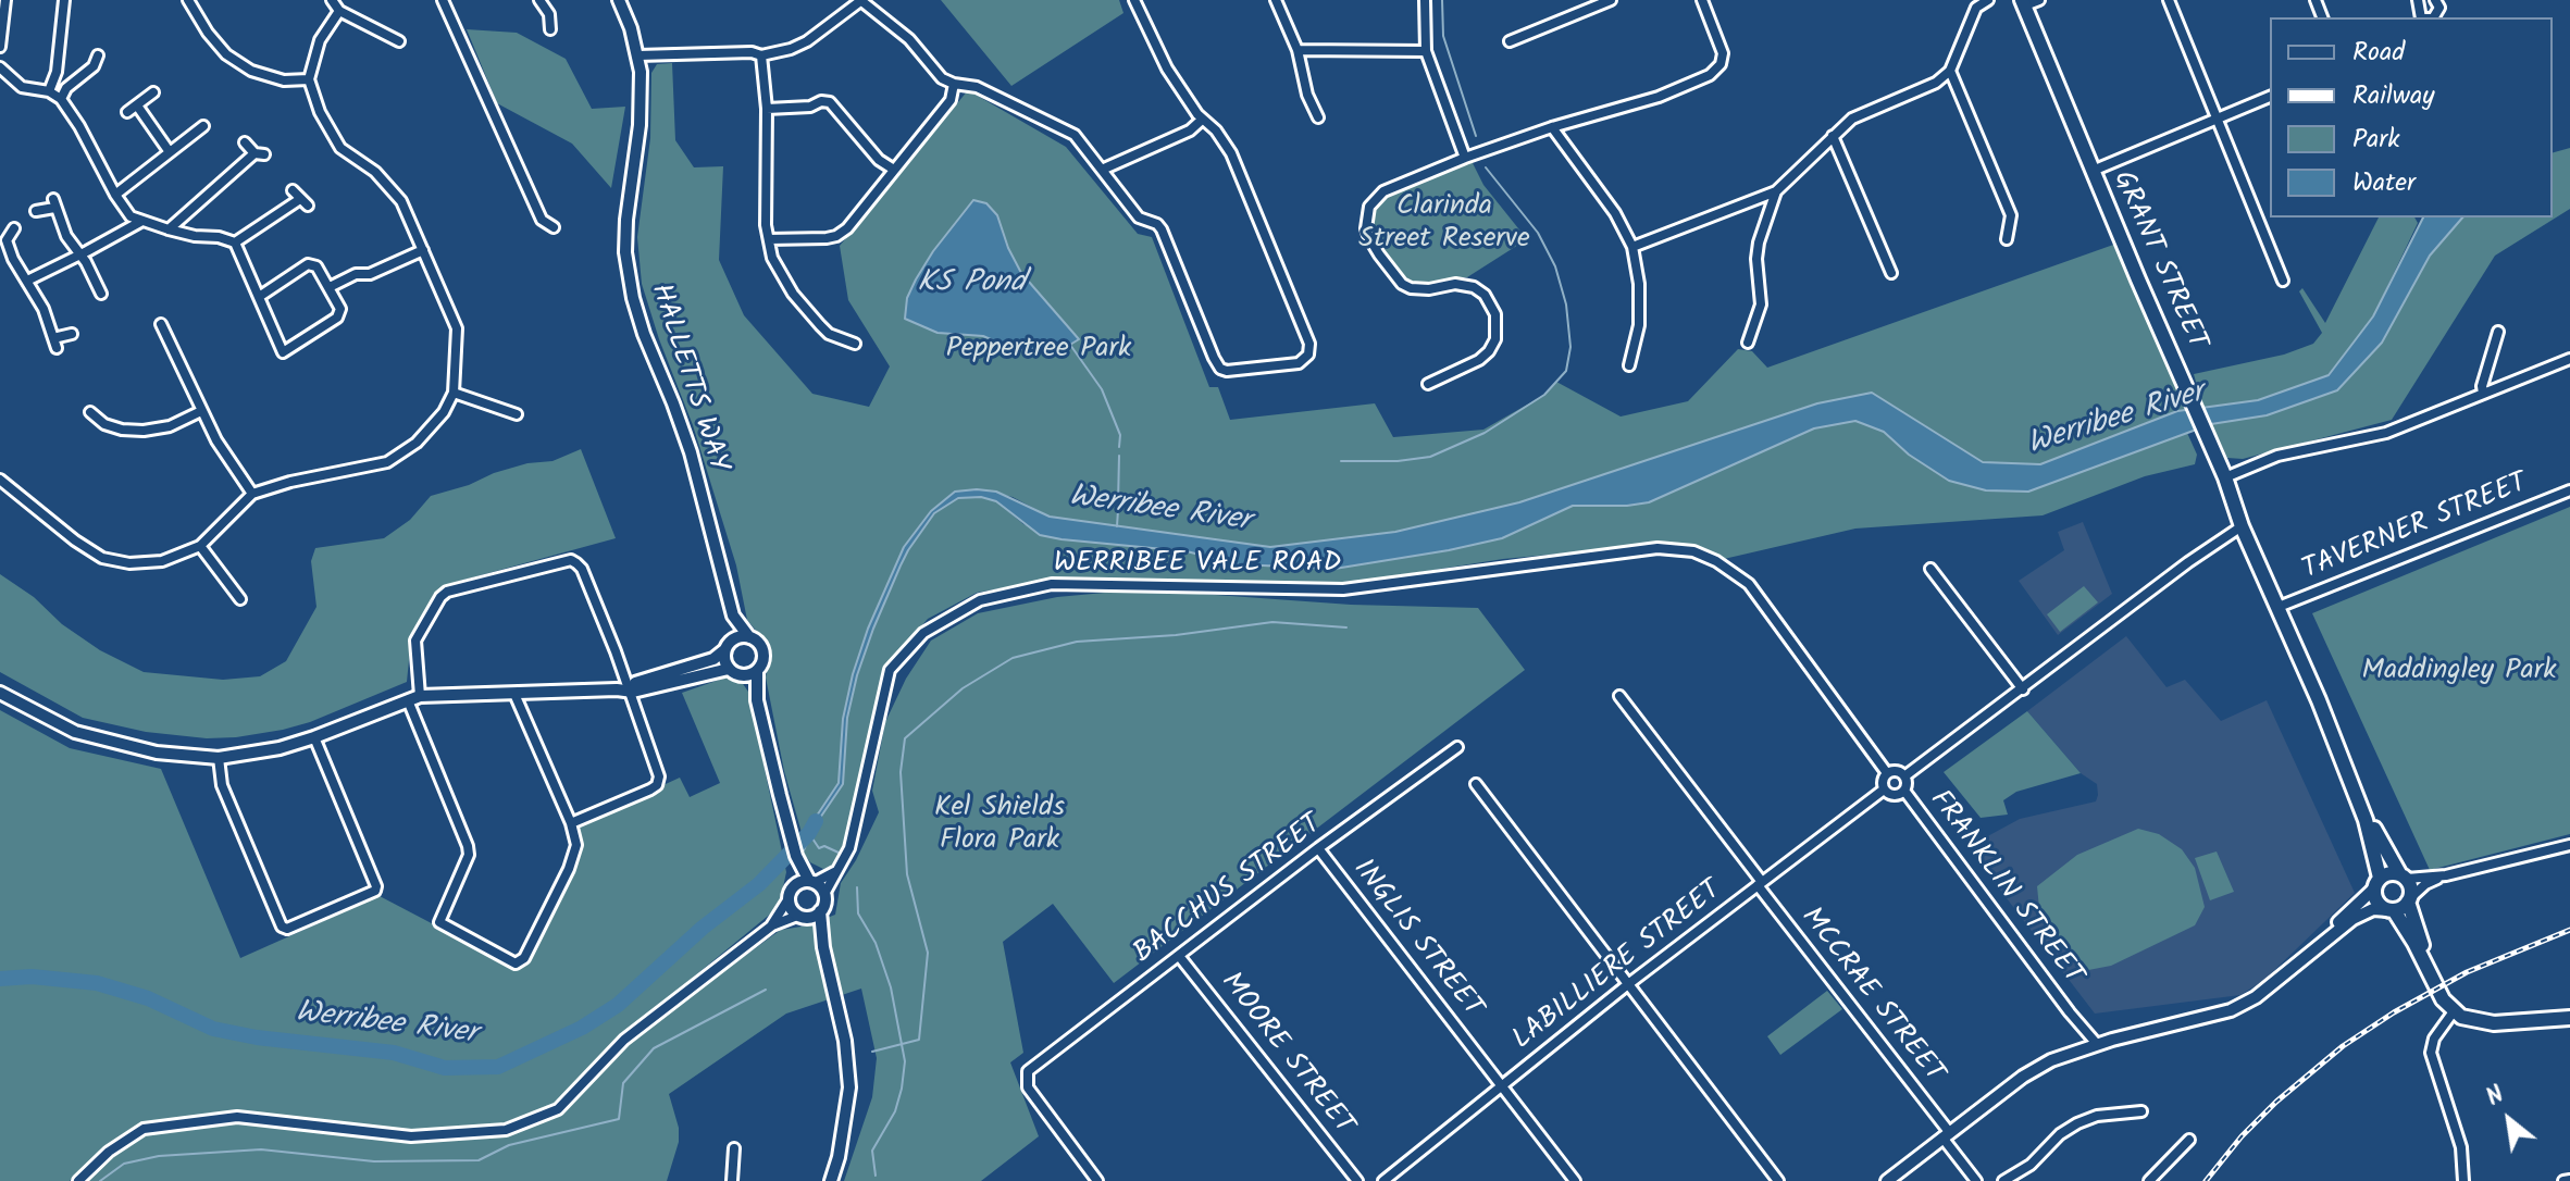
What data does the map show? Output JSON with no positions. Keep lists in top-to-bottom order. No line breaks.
{"streets":{"main road":["GRANT STREET"],"street":["HALLETTS WAY","TAVERNER STREET","WERRIBEE VALE ROAD","FRANKLIN STREET","BACCHUS STREET","INGLIS STREET","LABILLIERE STREET","MCCRAE STREET","MOORE STREET"]},"crossings":[["GRANT STREET","TAVERNER STREET"],["WERRIBEE VALE ROAD","FRANKLIN STREET"],["WERRIBEE VALE ROAD","LABILLIERE STREET"],["FRANKLIN STREET","LABILLIERE STREET"],["BACCHUS STREET","INGLIS STREET"],["BACCHUS STREET","MOORE STREET"],["INGLIS STREET","LABILLIERE STREET"],["LABILLIERE STREET","MCCRAE STREET"]],"water":["KS Pond","Werribee River"],"parks":["Clarinda Street Reserve","Peppertree Park","Maddingley Park","Kel Shields Flora Park"],"legend":["Road","Railway","Park","Water"],"north":"top left"}
